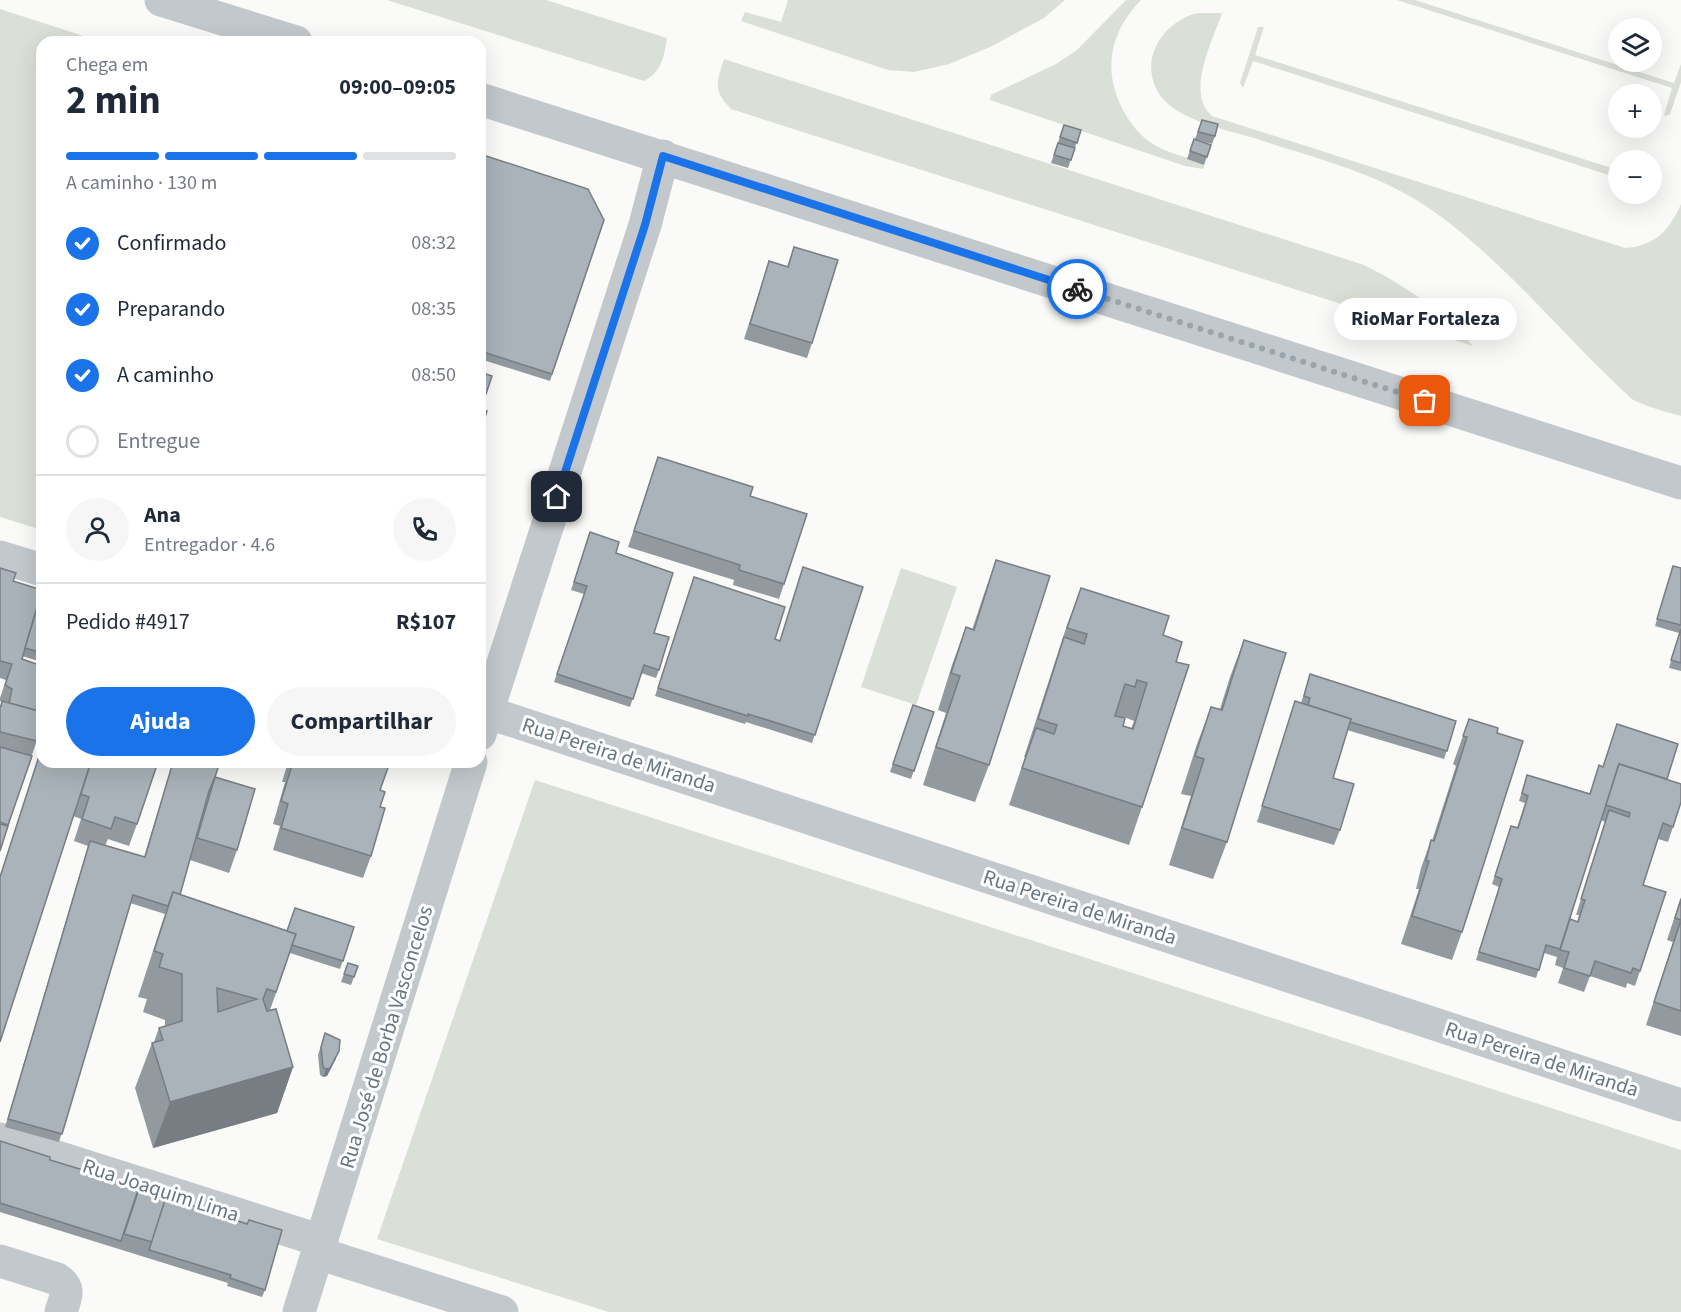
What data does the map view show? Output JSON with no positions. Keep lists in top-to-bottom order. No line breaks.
{"streets":{"street":["Rua Pereira de Miranda","Rua José de Borba Vasconcelos","Rua Joaquim Lima"]},"crossings":[["Rua José de Borba Vasconcelos","Rua Joaquim Lima"]],"places":["RioMar Fortaleza"],"page":{"map_buttons":["+","−"],"heading":["2 min","Chega em","09:00–09:05"],"panel":["Ana","Entregador · 4.6","Pedido #4917","R$107"],"bar":"A caminho · 130 m","list":[["Confirmado","08:32"],["Preparando","08:35"],["A caminho","08:50"],"Entregue"],"bubble":"RioMar Fortaleza","buttons":["Ajuda","Compartilhar"]}}
